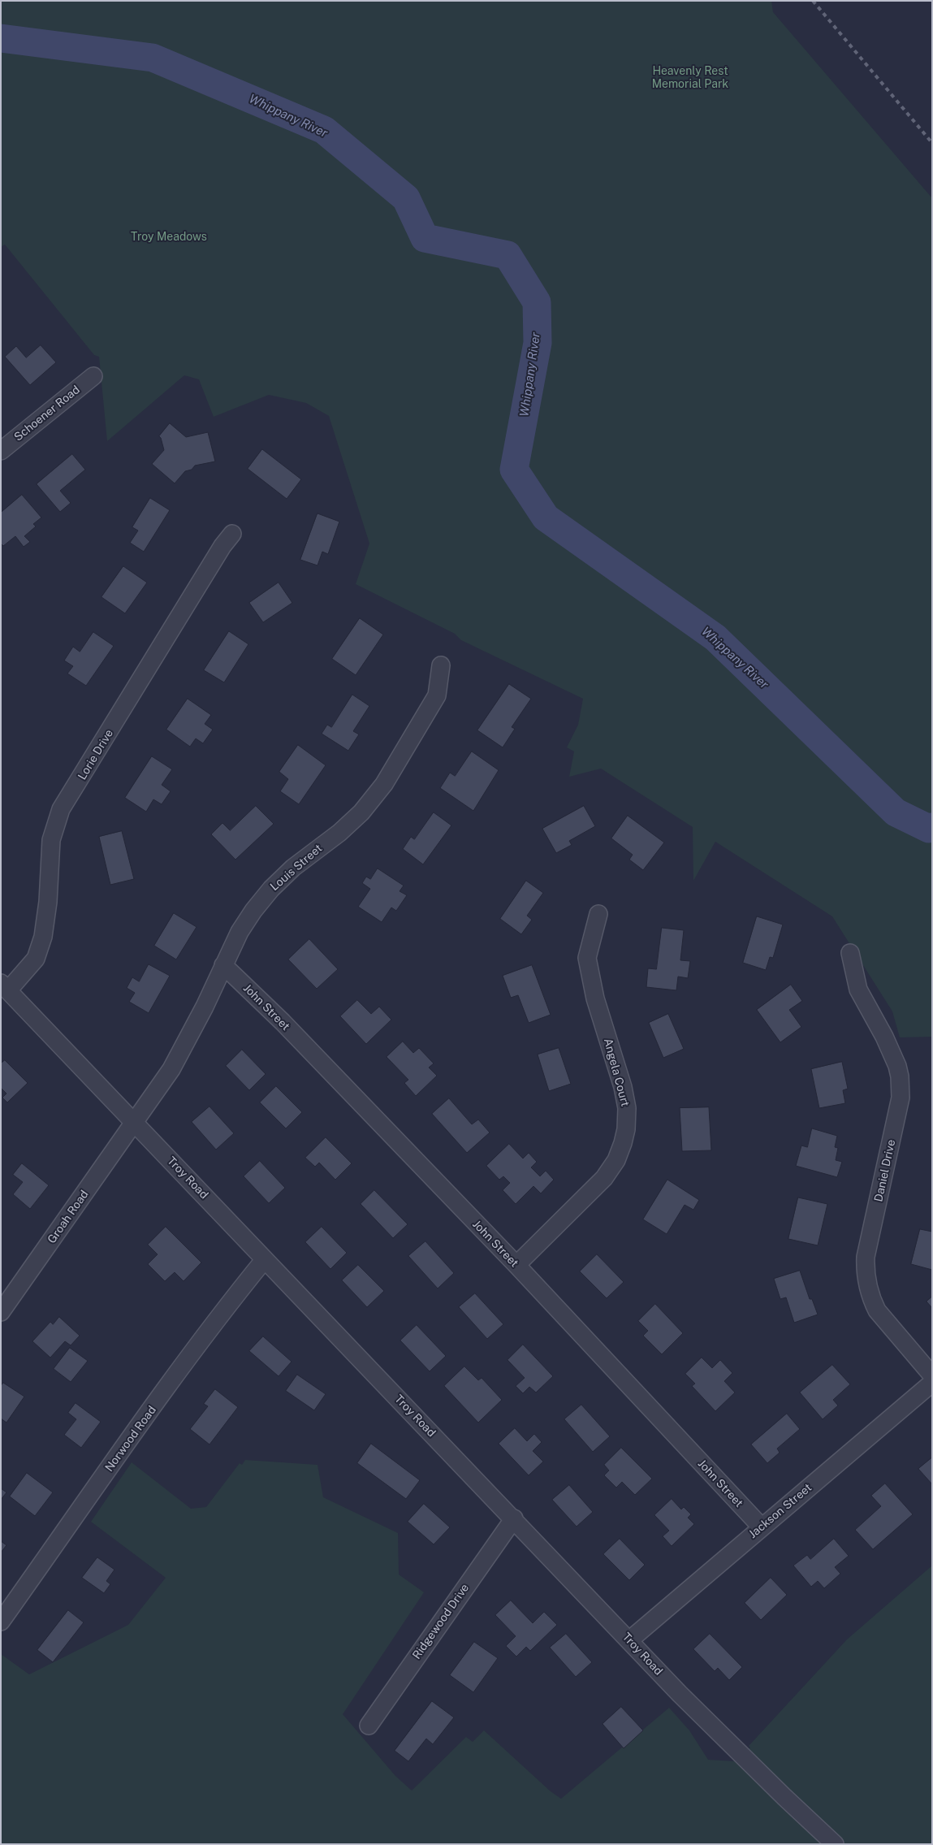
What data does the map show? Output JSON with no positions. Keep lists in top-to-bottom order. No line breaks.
{"streets":{"street":["Schoener Road","Lorie Drive","Louis Street","John Street","Angela Court","Daniel Drive","Troy Road","Groah Road","Norwood Road","Jackson Street","Ridgewood Drive"]},"crossings":[["Lorie Drive","Troy Road"],["Louis Street","John Street"],["Louis Street","Troy Road"],["Louis Street","Groah Road"],["John Street","Angela Court"],["John Street","Jackson Street"],["Troy Road","Groah Road"],["Troy Road","Norwood Road"],["Troy Road","Jackson Street"],["Troy Road","Ridgewood Drive"]],"water":["Whippany River"],"parks":["Heavenly Rest Memorial Park","Troy Meadows"]}
